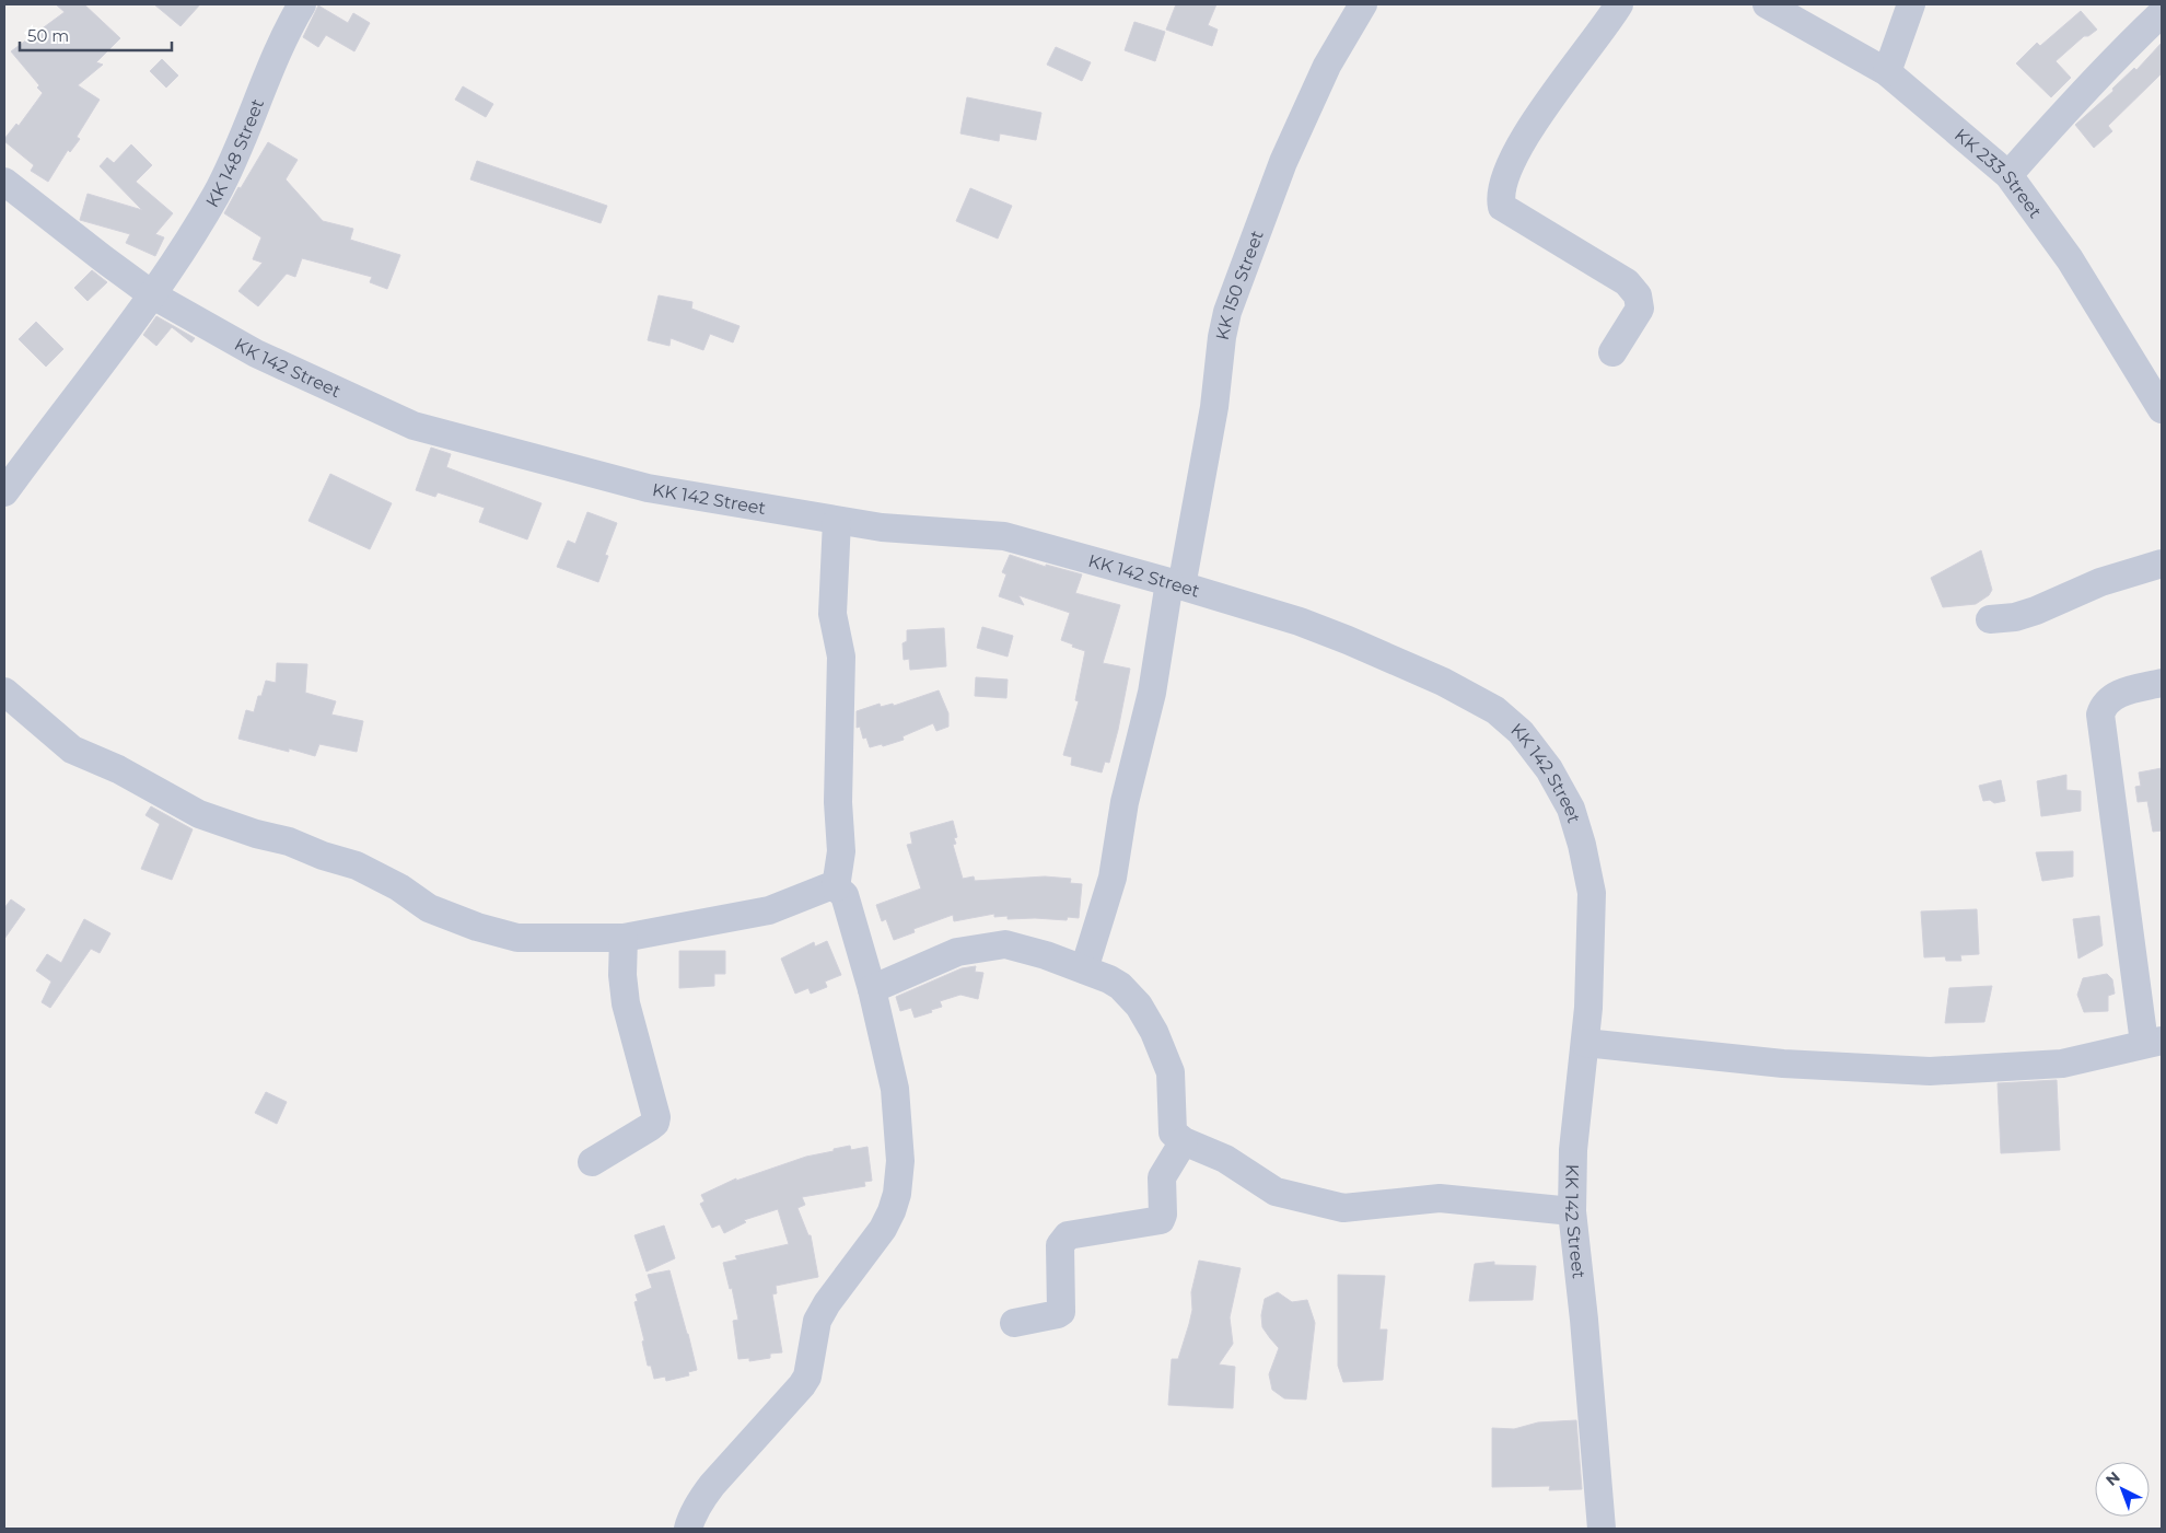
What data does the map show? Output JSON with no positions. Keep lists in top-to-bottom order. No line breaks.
{"streets":{"street":["KK 148 Street","KK 233 Street","KK 150 Street","KK 142 Street"]},"crossings":[["KK 148 Street","KK 142 Street"],["KK 150 Street","KK 142 Street"]],"scale_bar":"50 m","north":"top left"}
